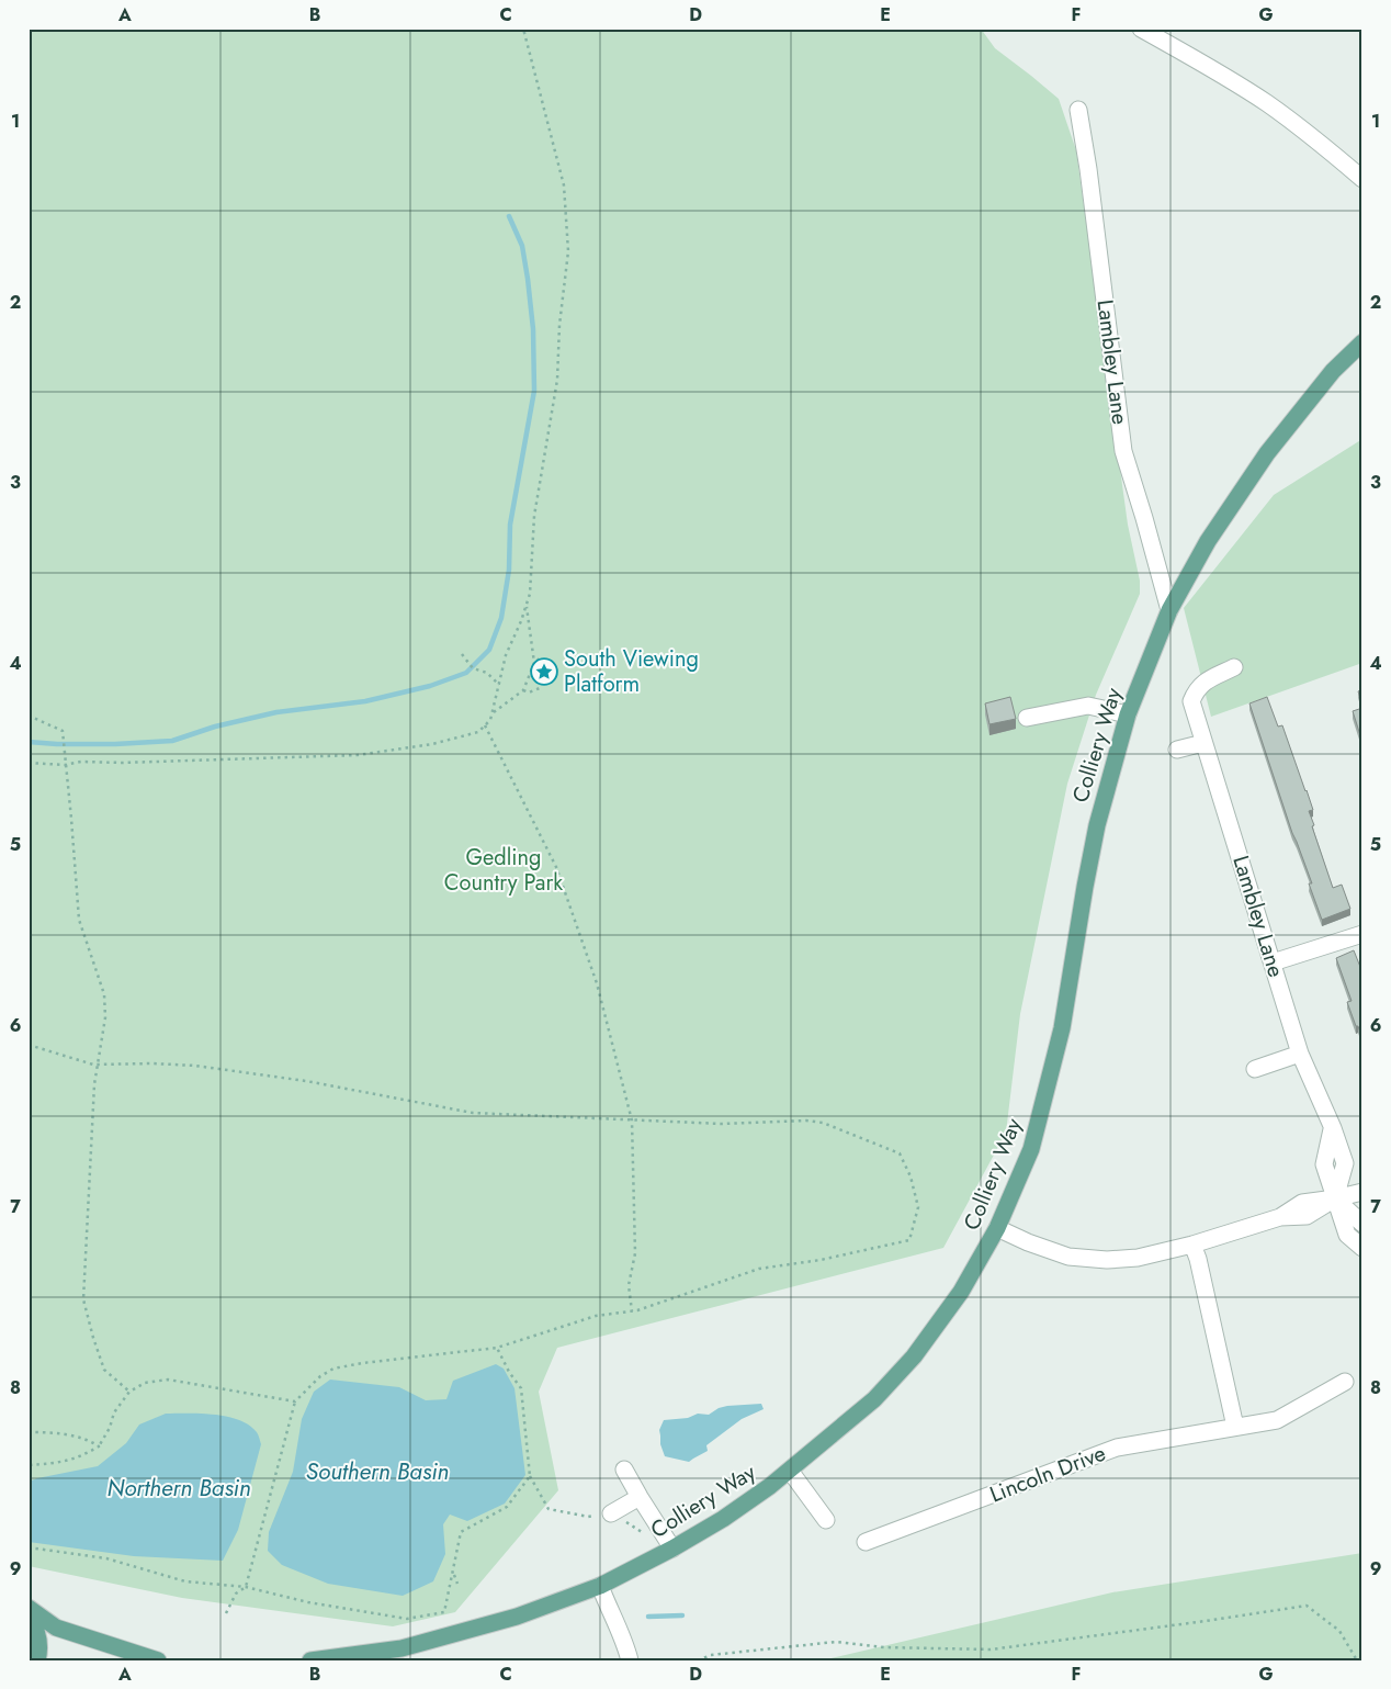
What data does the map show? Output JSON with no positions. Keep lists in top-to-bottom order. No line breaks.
{"streets":{"main road":["Colliery Way"],"street":["Lambley Lane","Lincoln Drive"]},"crossings":[["Lambley Lane","Colliery Way"]],"water":["Southern Basin","Northern Basin"],"parks":["Gedling Country Park"],"places":{"place":["South Viewing Platform"]},"grid":{"columns":["A","B","C","D","E","F","G"],"rows":["1","2","3","4","5","6","7","8","9"]}}
